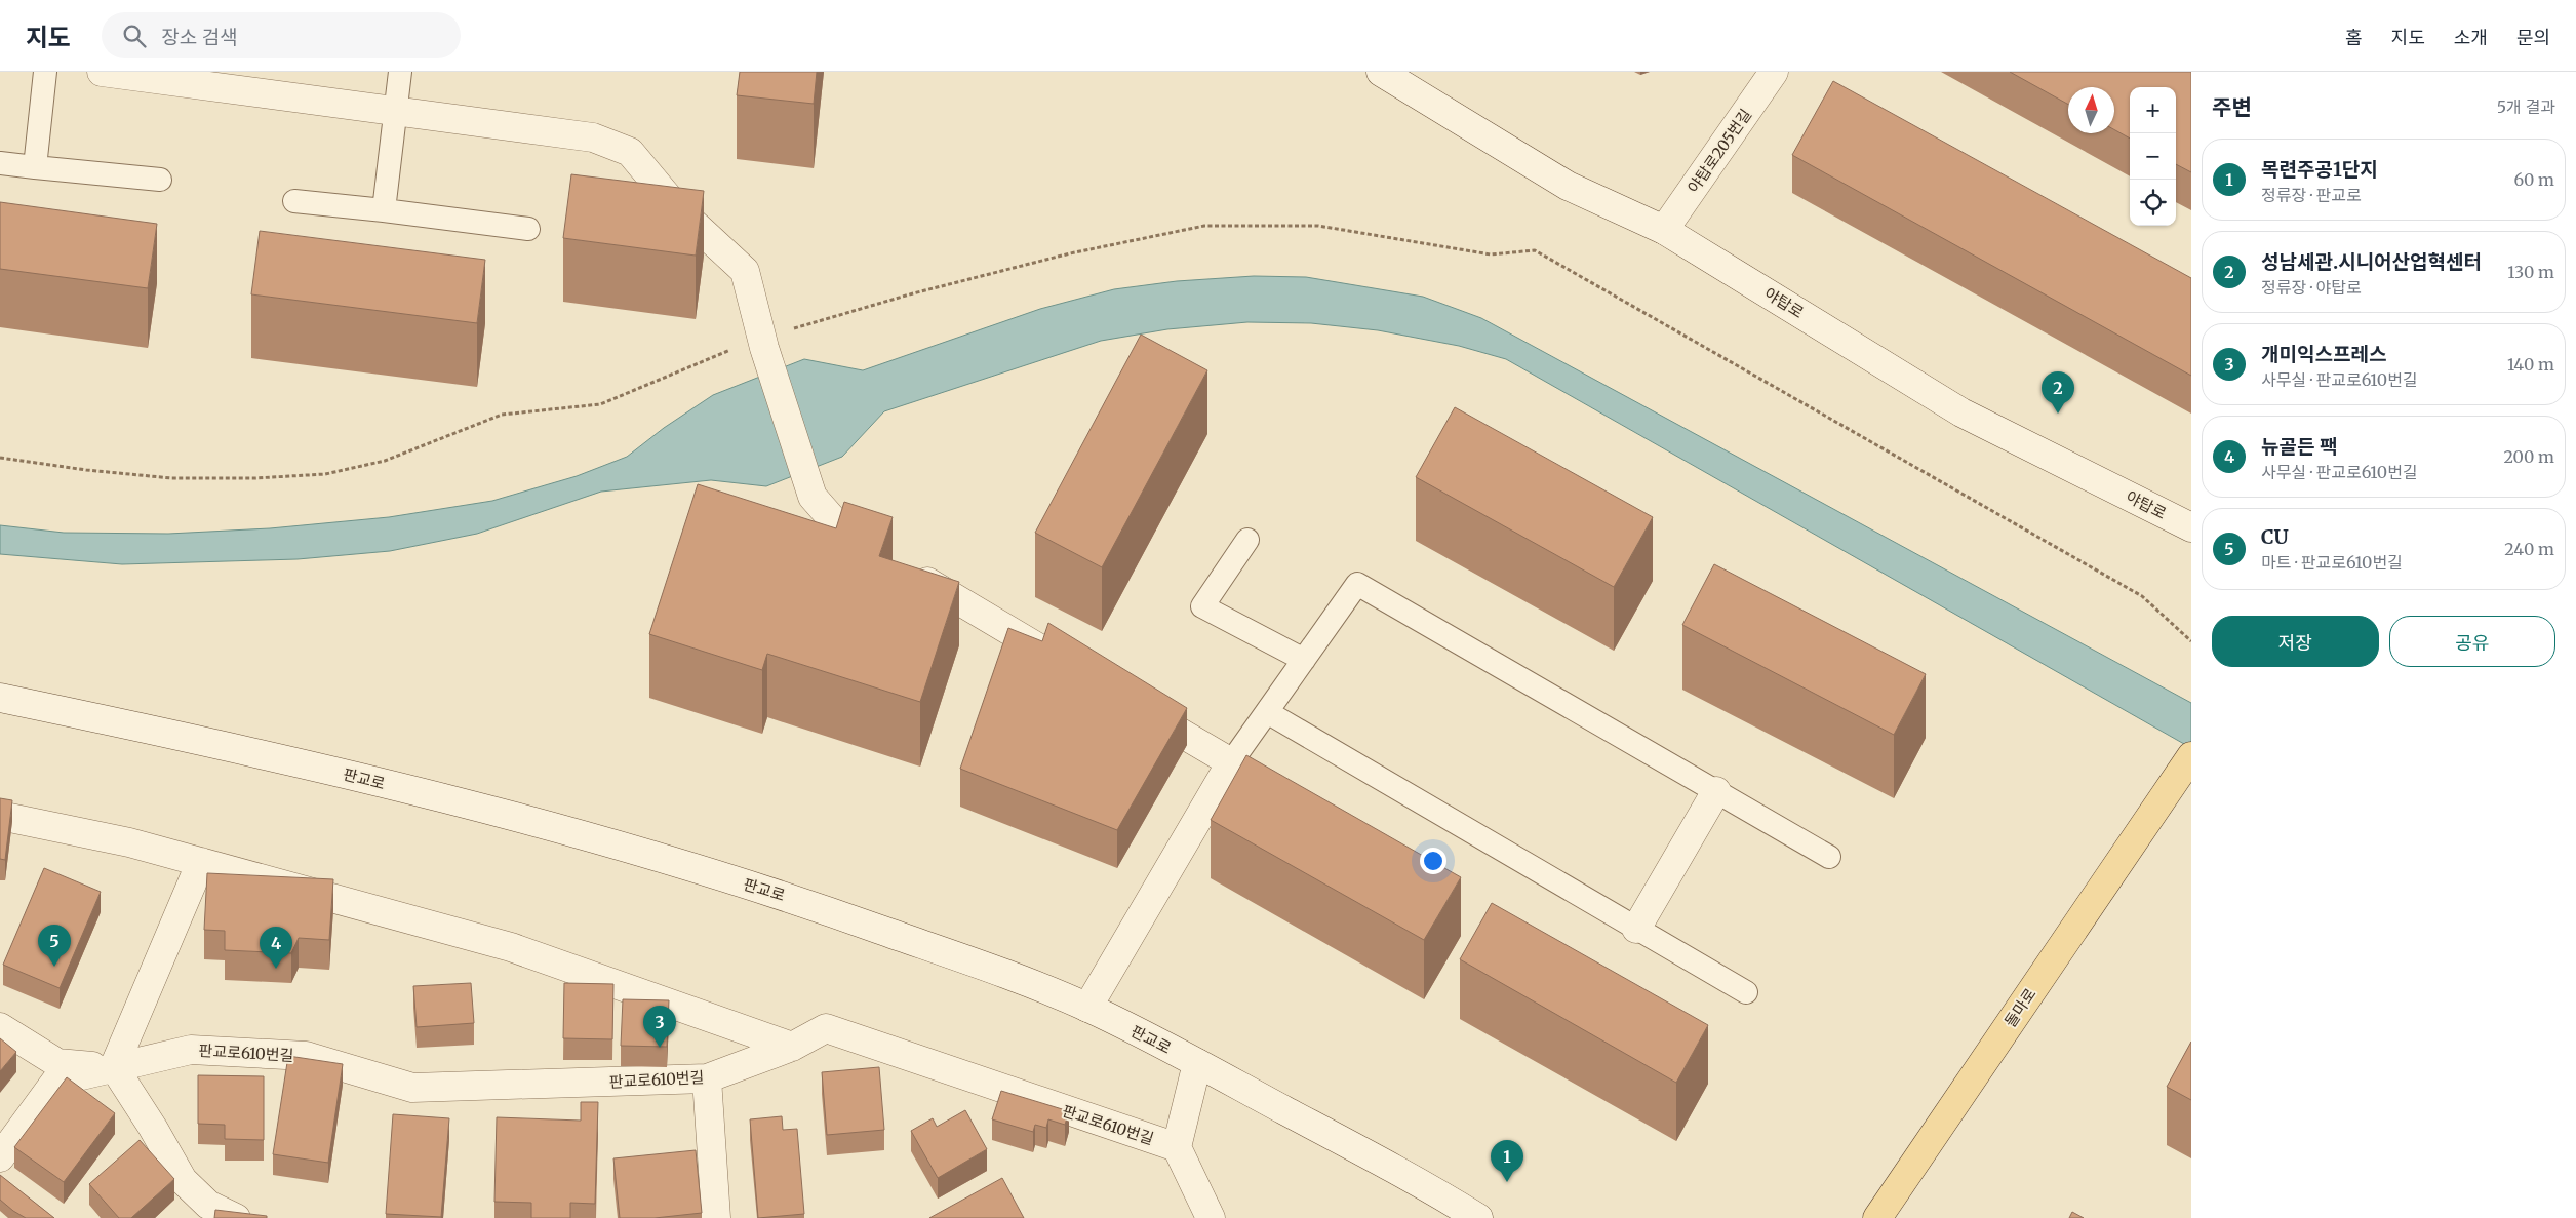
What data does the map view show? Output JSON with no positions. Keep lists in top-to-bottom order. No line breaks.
{"streets":{"main road":["돌마로"],"street":["야탑로205번길","야탑로","판교로","판교로610번길"]},"crossings":[["야탑로205번길","야탑로"]],"north":"top","page":{"header":"지도","search":"장소 검색","nav":["홈","지도","소개","문의"],"heading":["주변","5개 결과"],"map_buttons":["+","−"],"list":[{"mark":"1","name":"목련주공1단지","note":"정류장 · 판교로","value":"60 m"},{"mark":"2","name":"성남세관.시니어산업혁센터","note":"정류장 · 야탑로","value":"130 m"},{"mark":"3","name":"개미익스프레스","note":"사무실 · 판교로610번길","value":"140 m"},{"mark":"4","name":"뉴골든 팩","note":"사무실 · 판교로610번길","value":"200 m"},{"mark":"5","name":"CU","note":"마트 · 판교로610번길","value":"240 m"}],"pins":["2","5","4","3","1"],"buttons":["저장","공유"]}}
